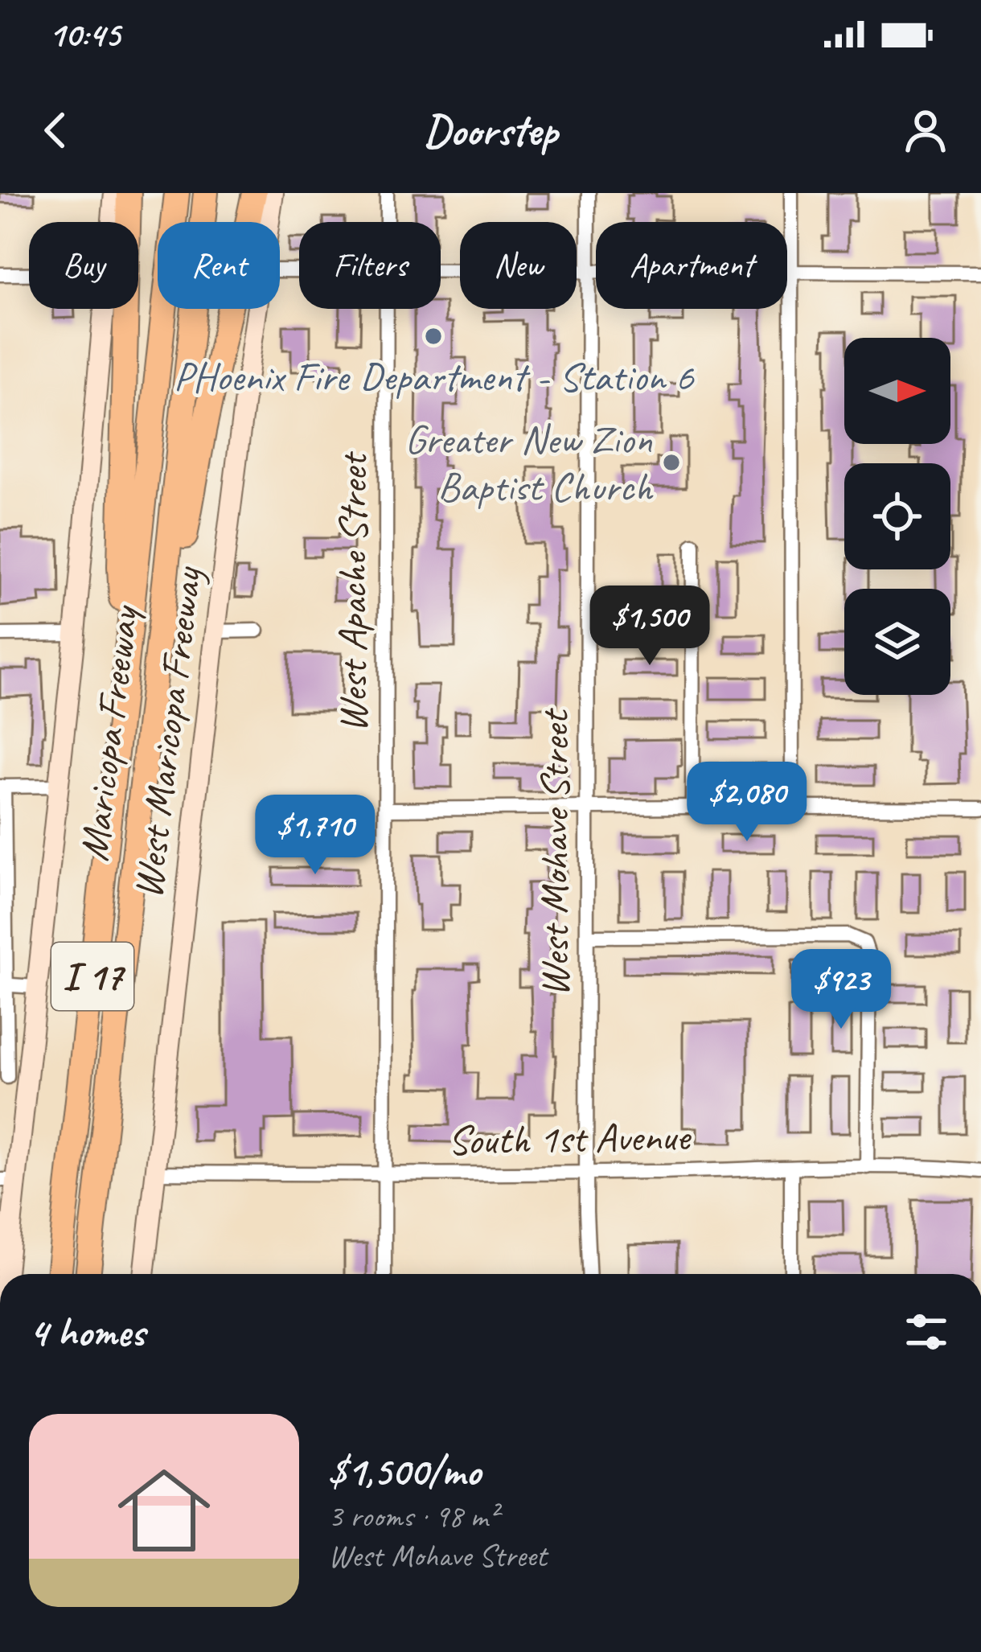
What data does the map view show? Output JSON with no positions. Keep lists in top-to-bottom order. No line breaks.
{"streets":{"highway":["Maricopa Freeway","I 17"],"main road":["West Maricopa Freeway"],"street":["West Apache Street","West Mohave Street","South 1st Avenue"]},"crossings":[["West Apache Street","South 1st Avenue"],["West Maricopa Freeway","South 1st Avenue"],["West Mohave Street","South 1st Avenue"]],"places":["PHoenix Fire Department - Station 6","Greater New Zion Baptist Church"],"north":"right","page":{"status":"10:45","header":"Doorstep","chip":["Buy","Rent","Filters","New","Apartment"],"price":["$1,500","$2,080","$1,710","$923"],"heading":"4 homes","list":[{"name":"$1,500/mo","note":"3 rooms · 98 m² · West Mohave Street"}]}}
